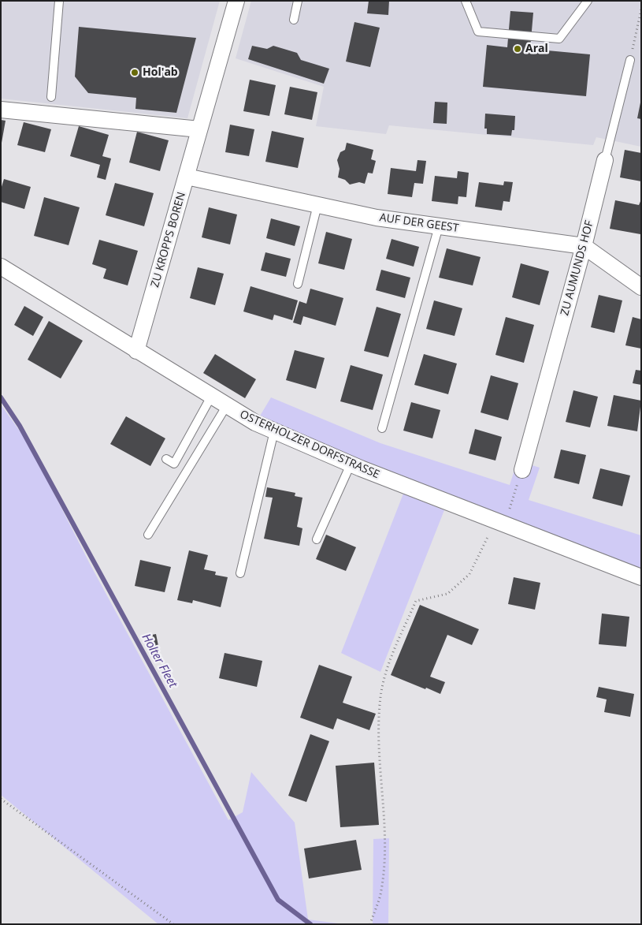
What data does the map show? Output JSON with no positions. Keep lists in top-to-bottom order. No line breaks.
{"streets":{"street":["AUF DER GEEST","ZU KROPPS BOREN","ZU AUMUNDS HOF","OSTERHOLZER DORFSTRASSE"]},"crossings":[["AUF DER GEEST","ZU KROPPS BOREN"],["AUF DER GEEST","ZU AUMUNDS HOF"],["ZU KROPPS BOREN","OSTERHOLZER DORFSTRASSE"]],"water":["Holter Fleet"],"places":["Aral","Hol'ab"]}
